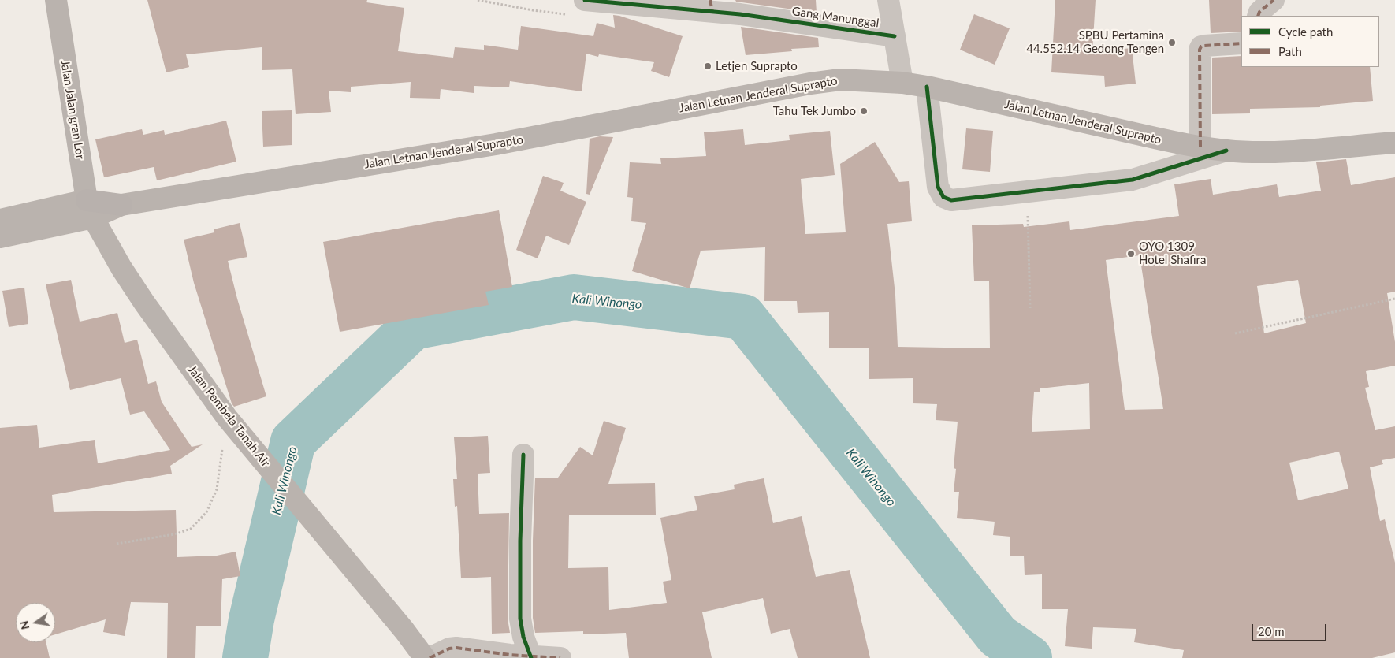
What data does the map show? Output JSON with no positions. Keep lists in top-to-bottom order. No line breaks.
{"streets":{"main road":["Jalan Letnan Jenderal Suprapto","Jalan Jalan gran Lor","Jalan Pembela Tanah Air"],"street":["Gang Manunggal"]},"crossings":[["Jalan Letnan Jenderal Suprapto","Jalan Jalan gran Lor"],["Jalan Letnan Jenderal Suprapto","Jalan Pembela Tanah Air"],["Jalan Jalan gran Lor","Jalan Pembela Tanah Air"]],"water":["Kali Winongo"],"places":["SPBU Pertamina 44.552.14 Gedong Tengen","Letjen Suprapto","Tahu Tek Jumbo","OYO 1309 Hotel Shafira"],"legend":["Cycle path","Path"],"scale_bar":"20 m","north":"left"}
